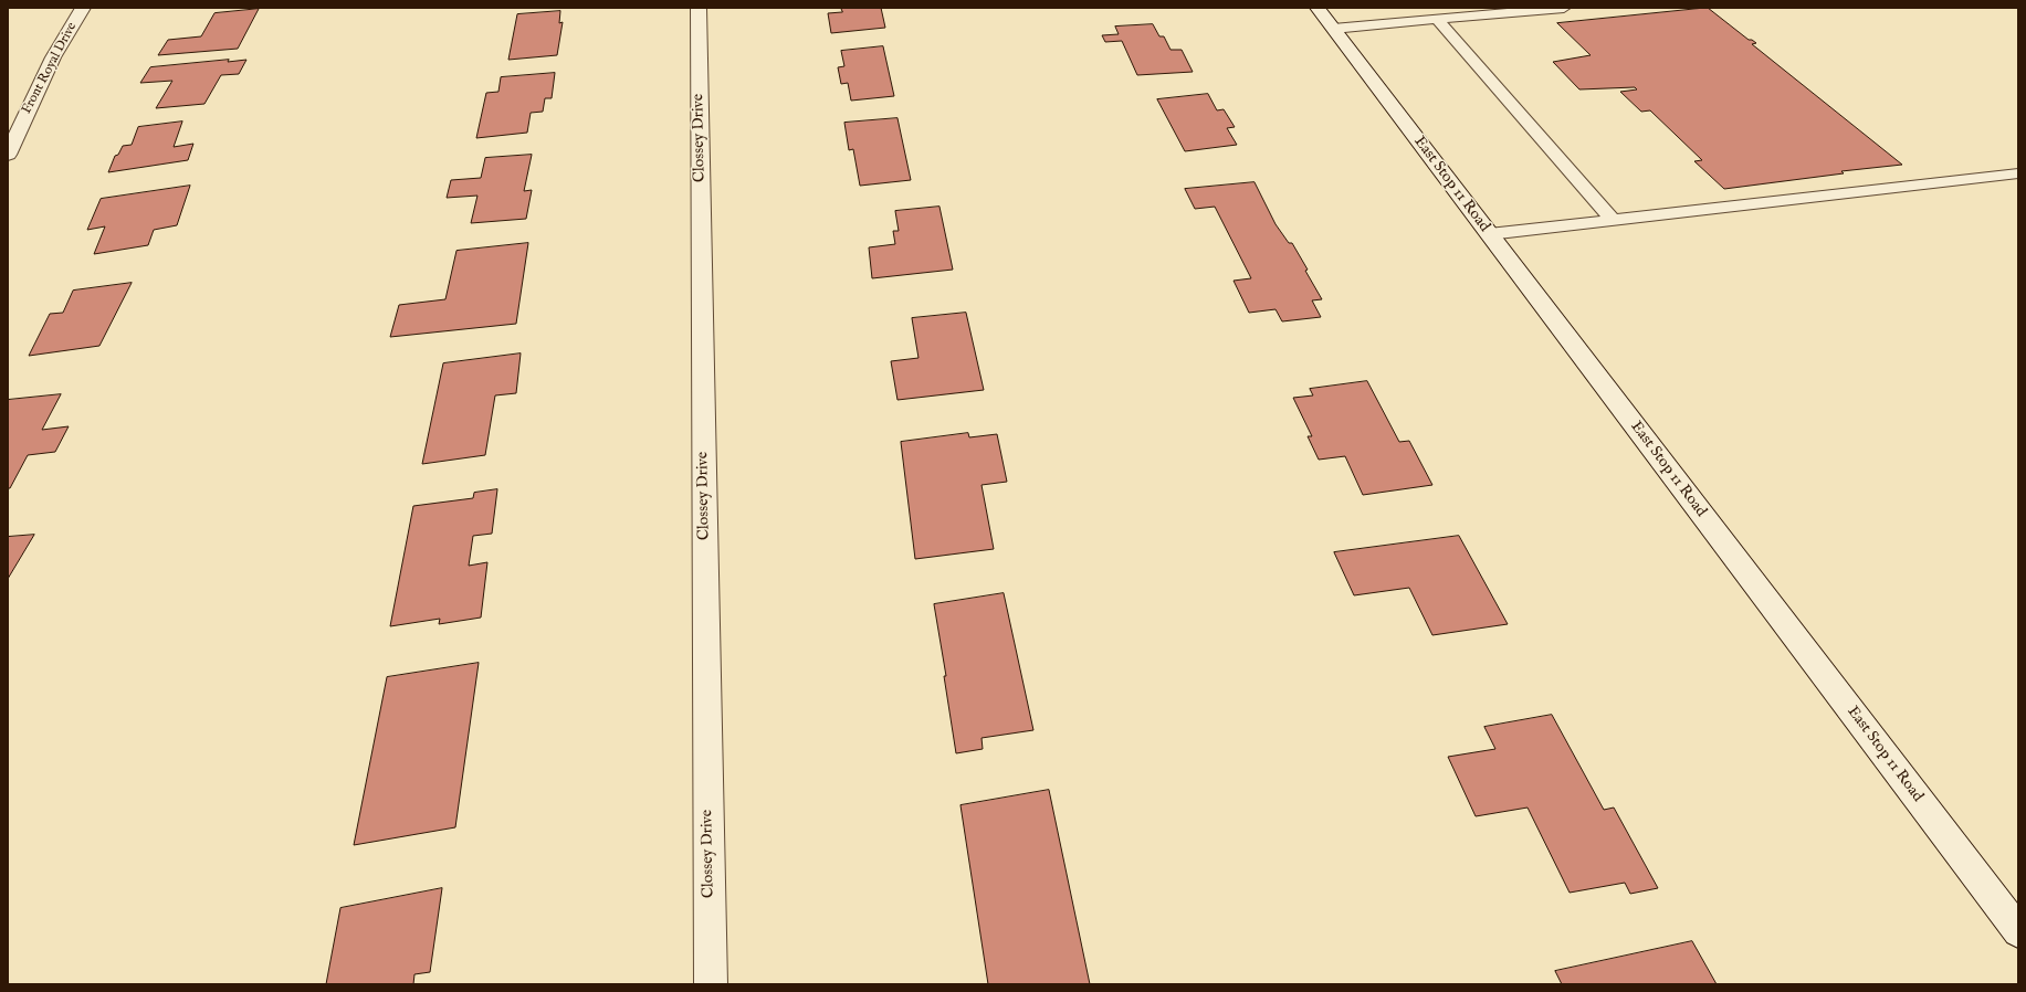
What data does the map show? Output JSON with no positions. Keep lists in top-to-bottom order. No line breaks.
{"streets":{"street":["Front Royal Drive","Clossey Drive","East Stop 11 Road"]}}
